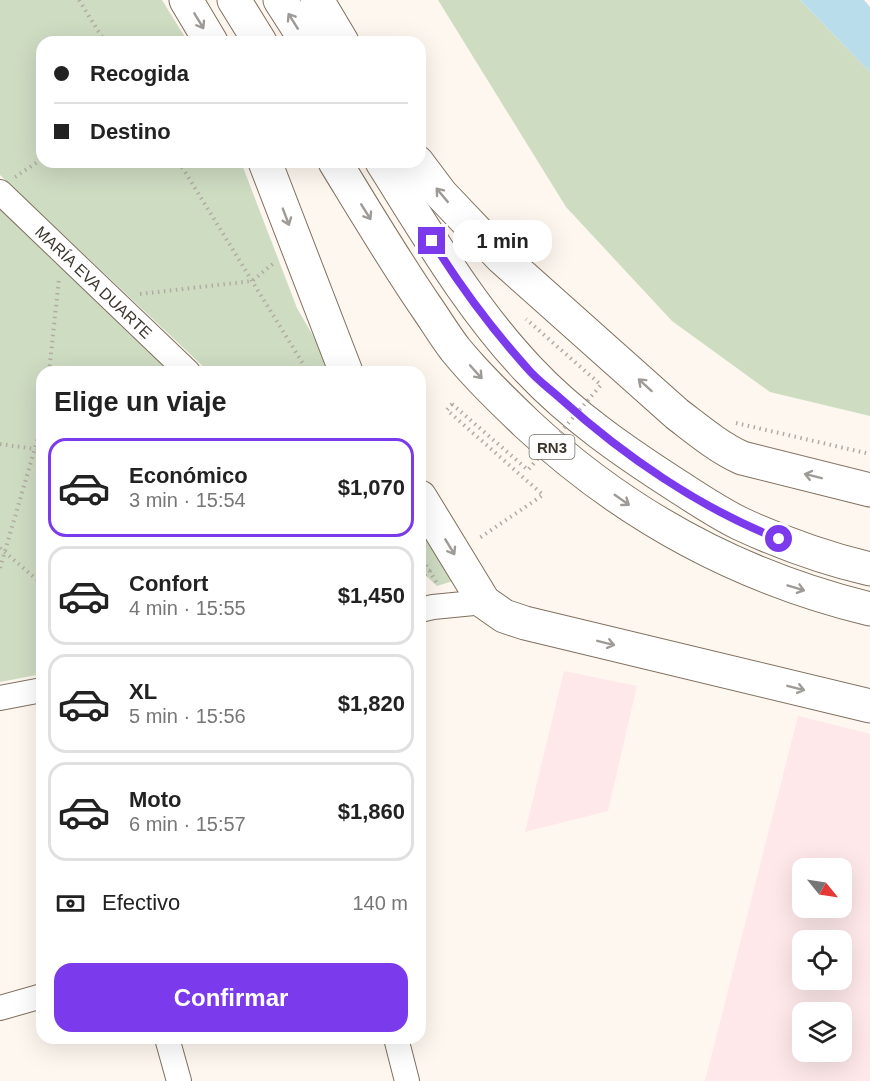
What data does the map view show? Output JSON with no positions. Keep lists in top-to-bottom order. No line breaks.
{"streets":{"main road":["RN3"],"street":["MARÍA EVA DUARTE"]},"north":"bottom right","page":{"banner":["Recogida","Destino"],"bubble":"1 min","heading":"Elige un viaje","list":[{"name":"Económico","note":"3 min · 15:54","value":"$1,070"},{"name":"Confort","note":"4 min · 15:55","value":"$1,450"},{"name":"XL","note":"5 min · 15:56","value":"$1,820"},{"name":"Moto","note":"6 min · 15:57","value":"$1,860"}],"pay":["Efectivo","140 m"],"buttons":"Confirmar"}}
